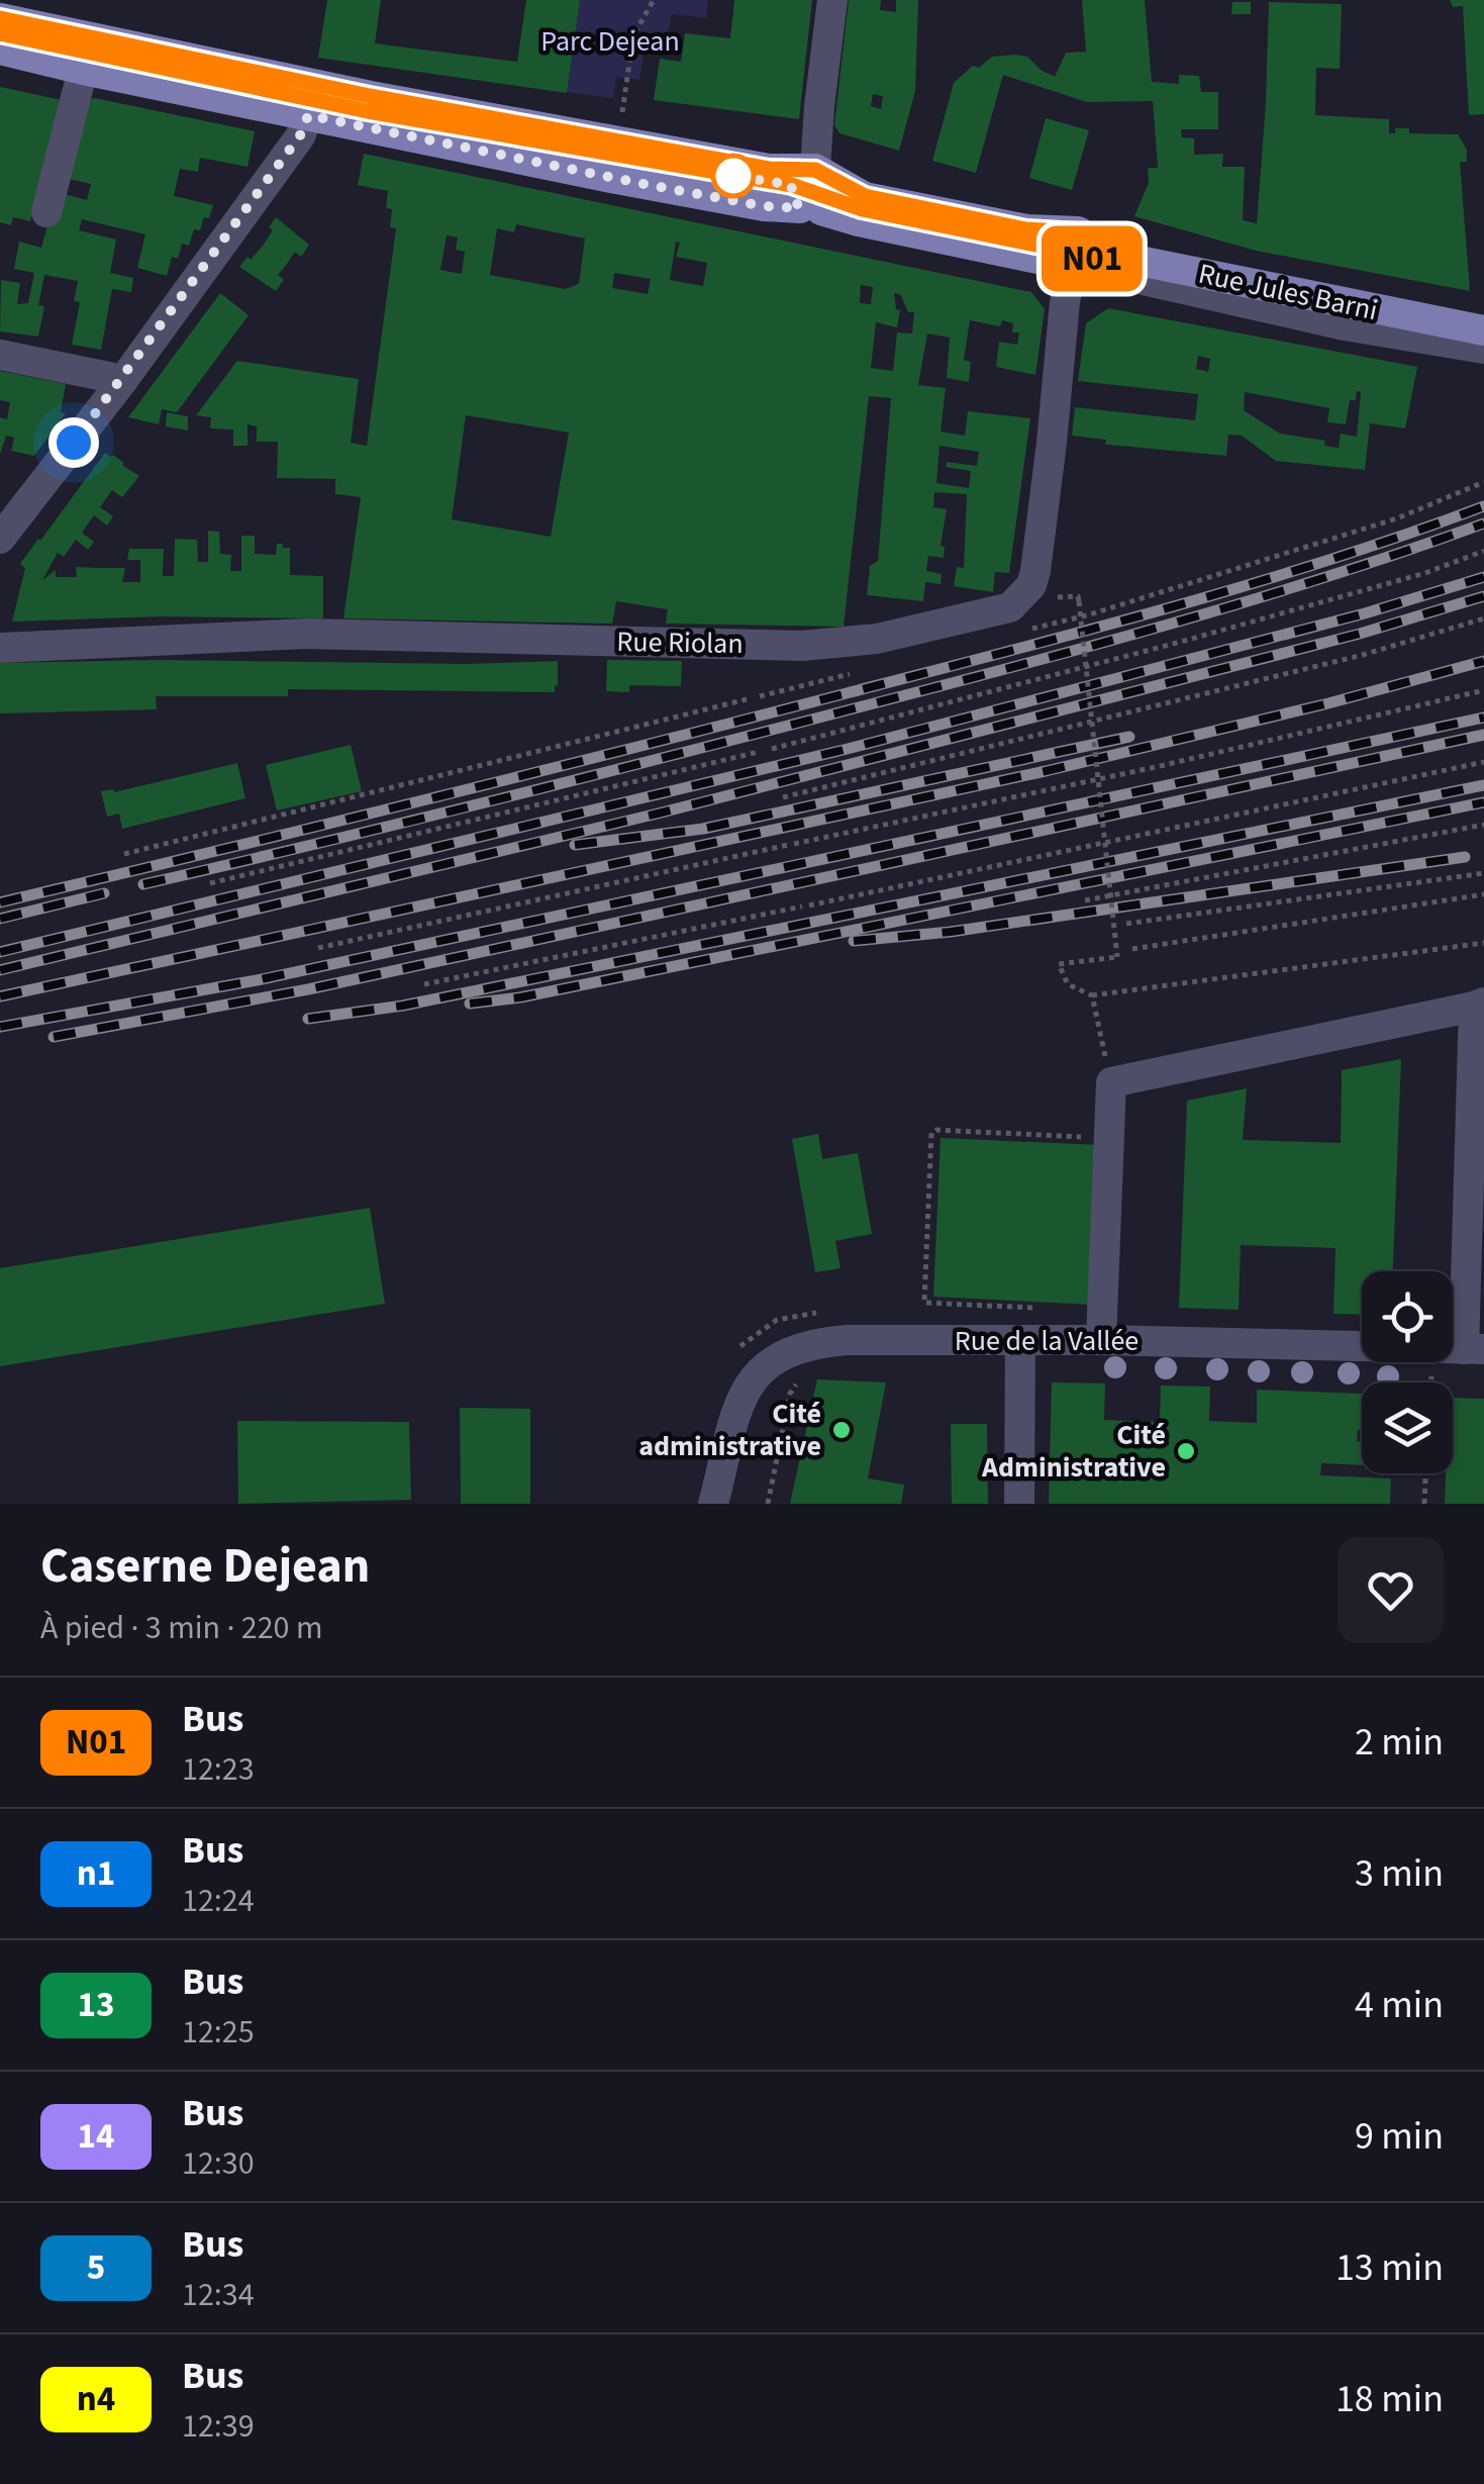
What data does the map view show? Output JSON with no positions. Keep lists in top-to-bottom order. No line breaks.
{"streets":{"main road":["Rue Jules Barni"],"street":["Rue Riolan","Rue de la Vallée"]},"crossings":[["Rue Jules Barni","Rue Riolan"]],"parks":["Parc Dejean"],"places":["Cité administrative","Cité Administrative"],"lines":["bus line N01"],"page":{"on_map":"N01","heading":["Caserne Dejean","À pied · 3 min · 220 m"],"list":[{"mark":"N01","name":"Bus","note":"12:23","value":"2 min"},{"mark":"n1","name":"Bus","note":"12:24","value":"3 min"},{"mark":"13","name":"Bus","note":"12:25","value":"4 min"},{"mark":"14","name":"Bus","note":"12:30","value":"9 min"},{"mark":"5","name":"Bus","note":"12:34","value":"13 min"},{"mark":"n4","name":"Bus","note":"12:39","value":"18 min"}]}}
